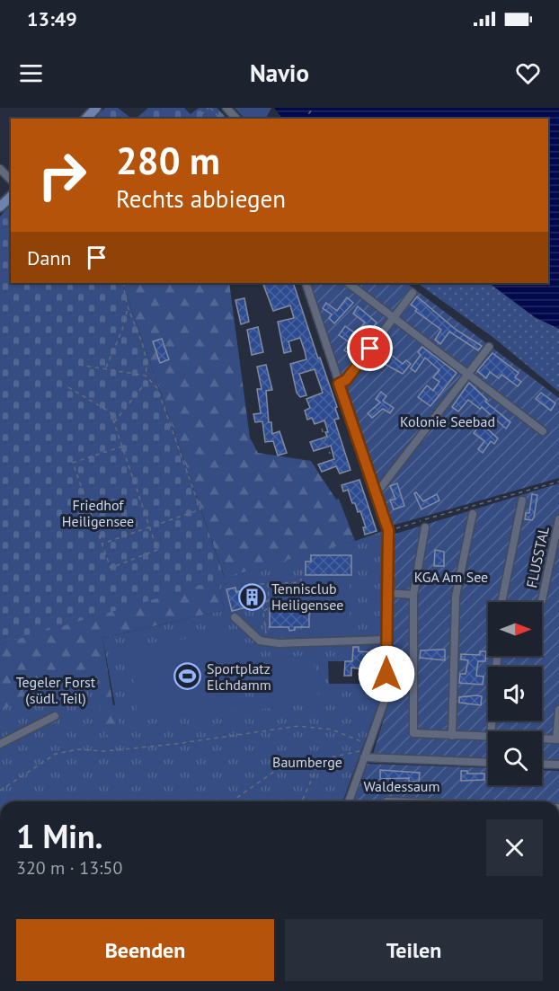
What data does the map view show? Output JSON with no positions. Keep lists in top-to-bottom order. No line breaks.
{"streets":{"street":["FLUSSTAL"]},"parks":["Kolonie Seebad","Friedhof Heiligensee","KGA Am See","Tegeler Forst (südl. Teil)","Baumberge","Waldessaum"],"places":{"building":["Tennisclub Heiligensee"],"sports":["Sportplatz Elchdamm"]},"north":"right","page":{"status":"13:49","header":"Navio","turn":["280 m","Rechts abbiegen"],"then":"Dann","heading":["1 Min.","320 m · 13:50"],"buttons":["Beenden","Teilen"]}}
